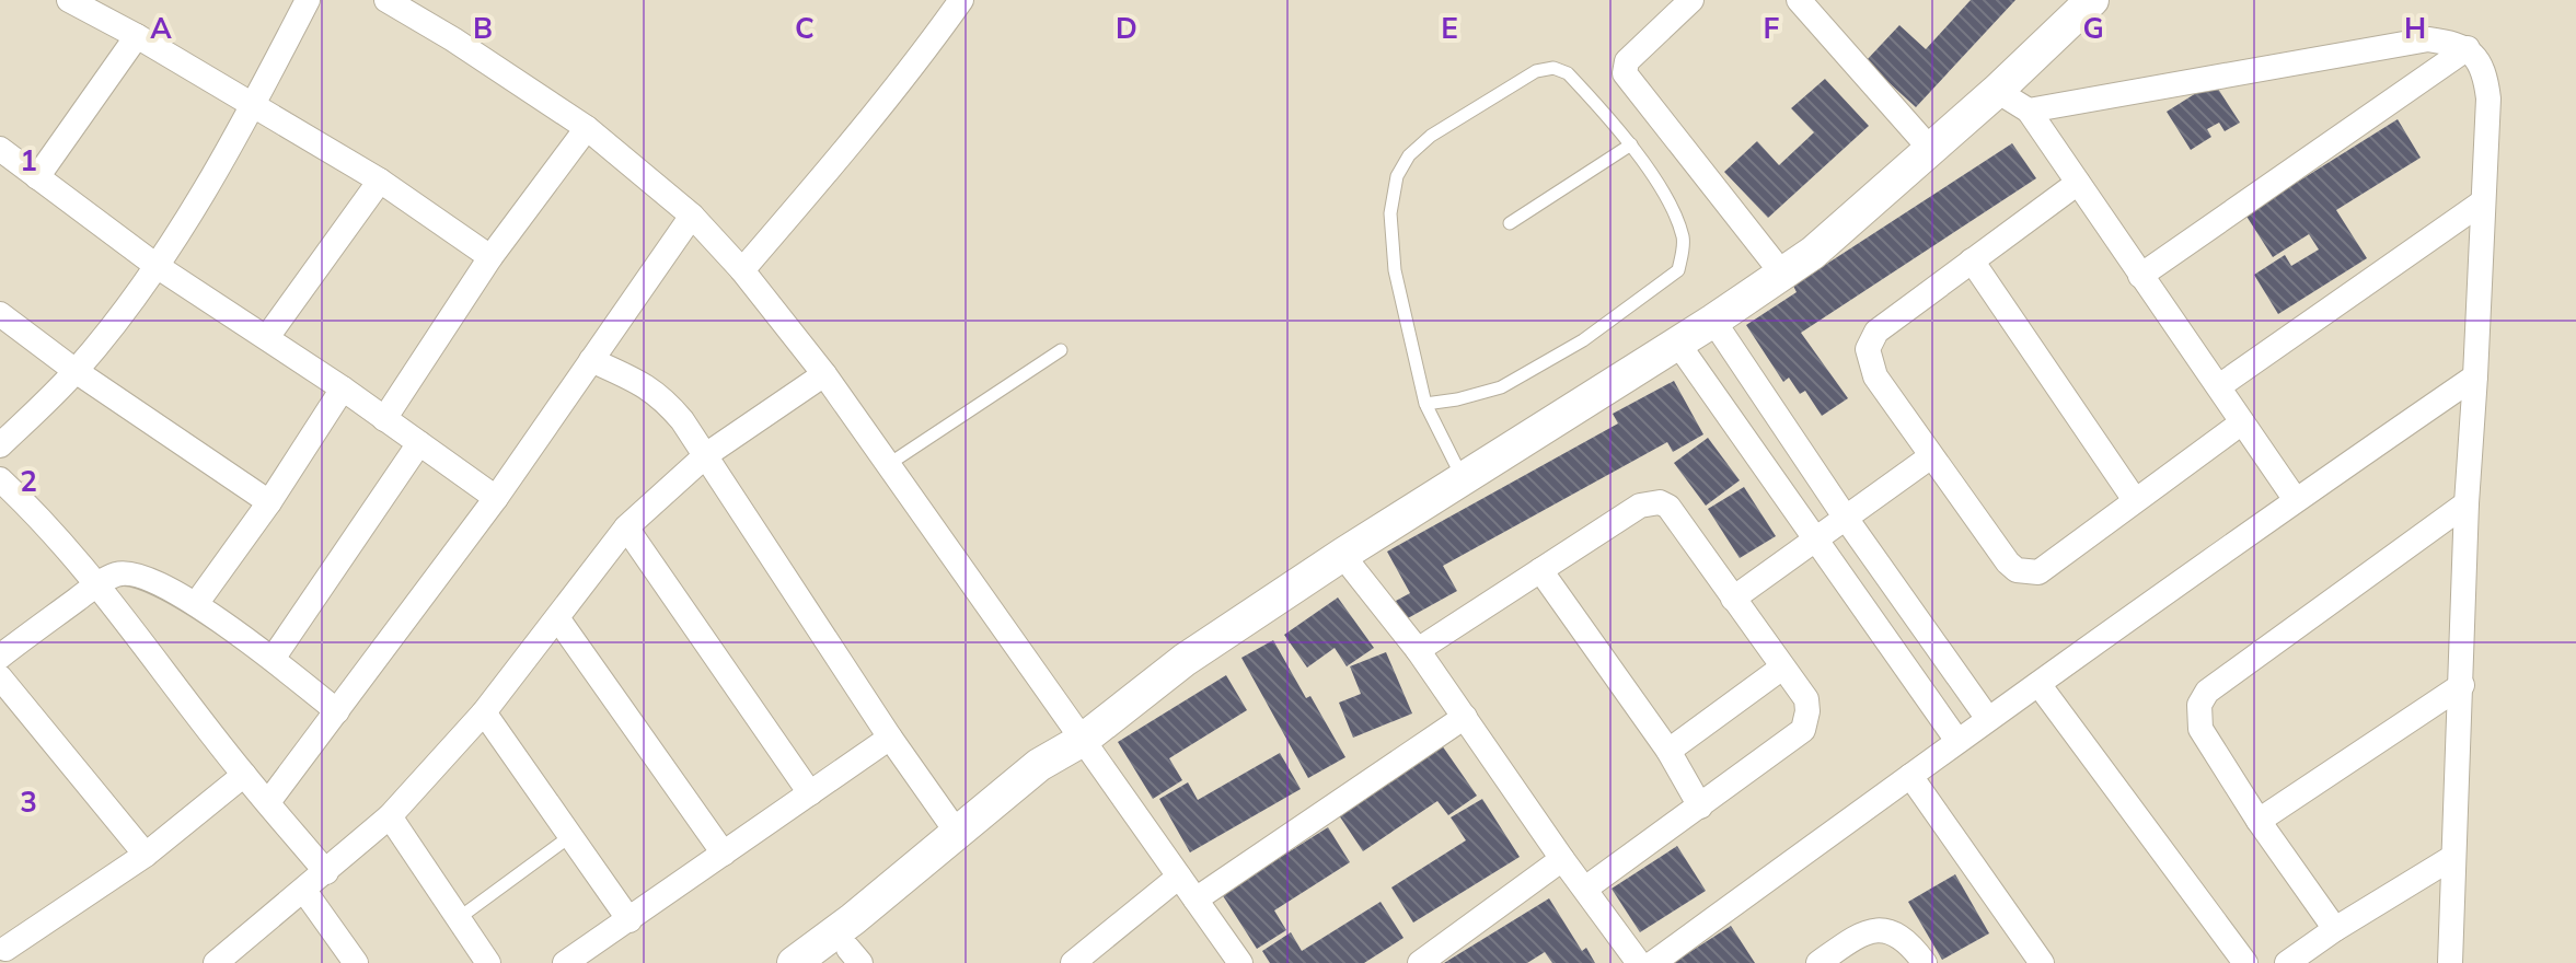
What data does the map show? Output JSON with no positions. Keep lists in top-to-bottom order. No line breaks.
{"grid":{"columns":["A","B","C","D","E","F","G","H"],"rows":["1","2","3"]}}
